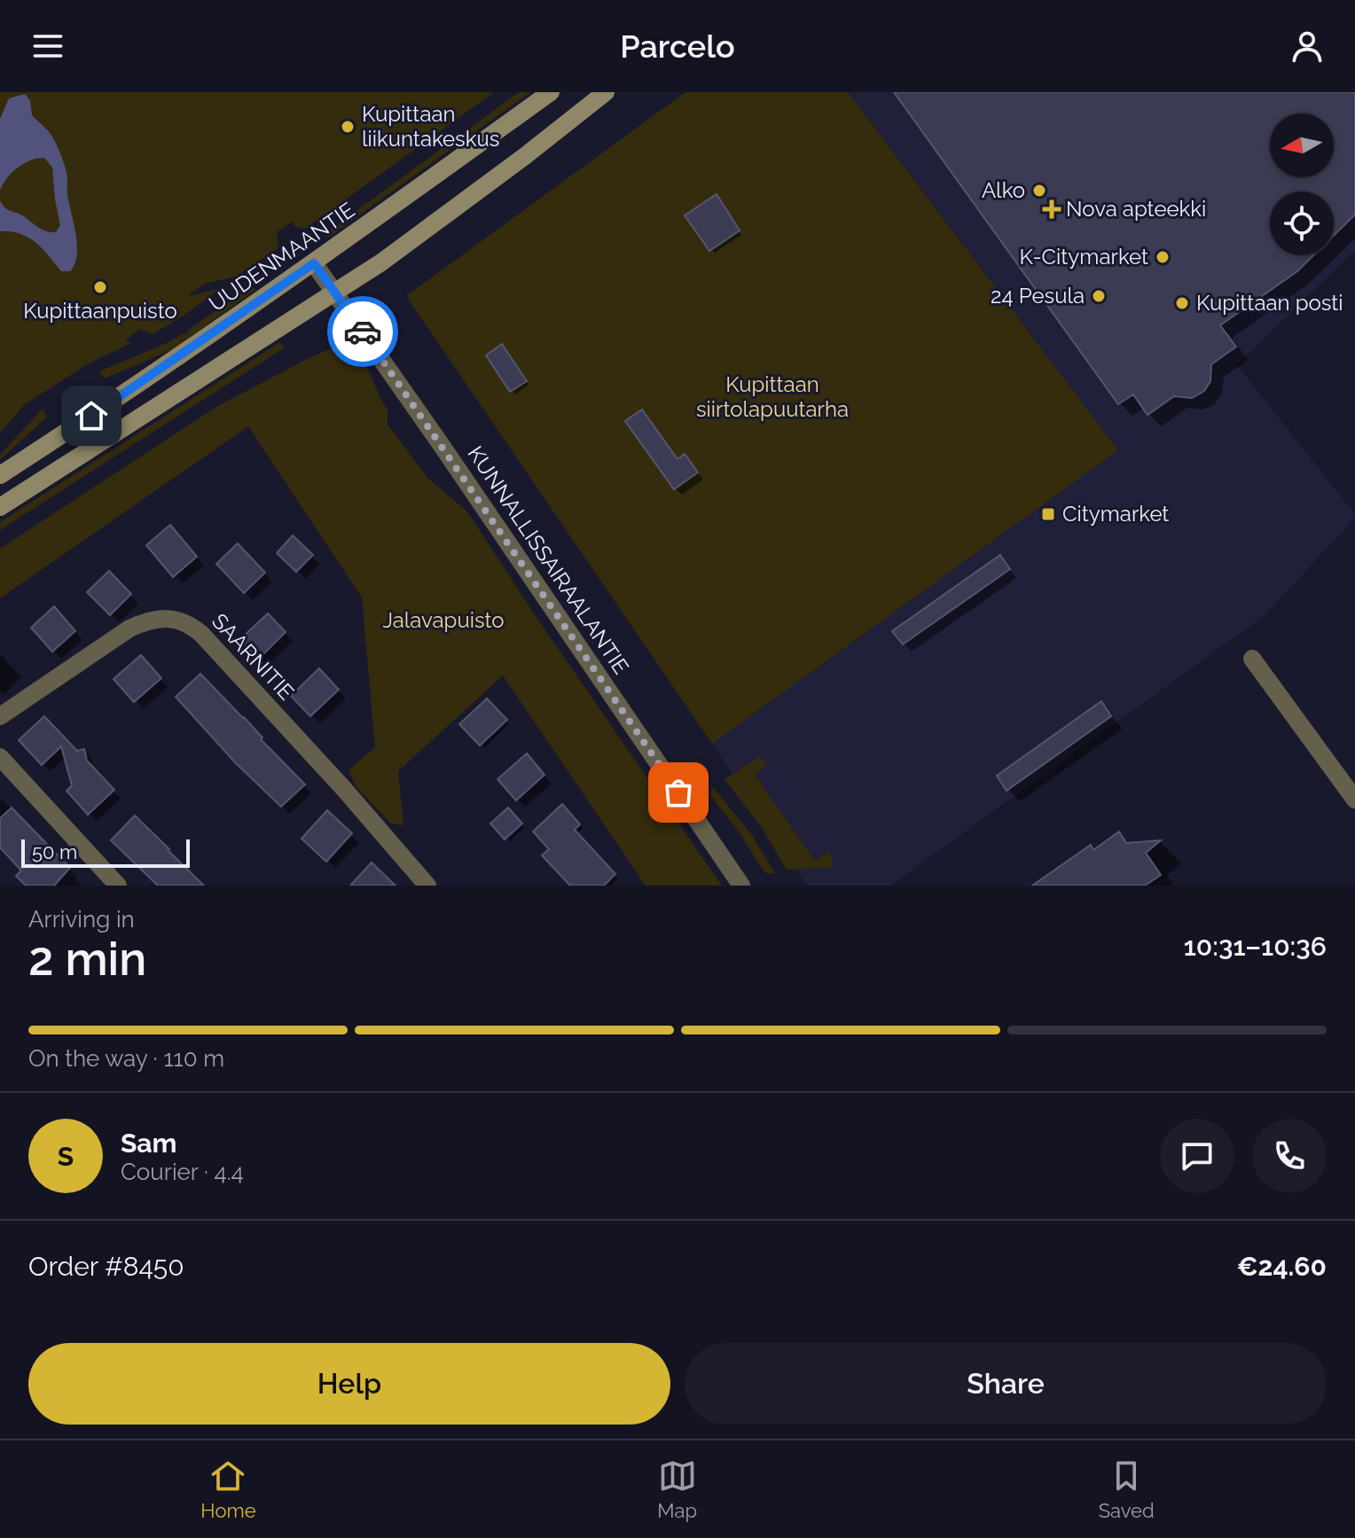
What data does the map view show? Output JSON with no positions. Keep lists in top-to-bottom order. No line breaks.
{"streets":{"main road":["UUDENMAANTIE"],"street":["KUNNALLISSAIRAALANTIE","SAARNITIE"]},"crossings":[["UUDENMAANTIE","KUNNALLISSAIRAALANTIE"]],"parks":["Kupittaan siirtolapuutarha","Jalavapuisto"],"places":{"other":["Kupittaan liikuntakeskus","Alko","K-Citymarket","Kupittaanpuisto","24 Pesula","Kupittaan posti"],"health":["Nova apteekki"],"transit":["Citymarket"]},"scale_bar":"50 m","north":"left","page":{"header":"Parcelo","scale":"50 m","heading":["2 min","Arriving in","10:31–10:36"],"panel":["Sam","Courier · 4.4","Order #8450","€24.60"],"bar":"On the way · 110 m","round":"S","buttons":["Help","Share"],"tabs":["Home","Map","Saved"]}}
